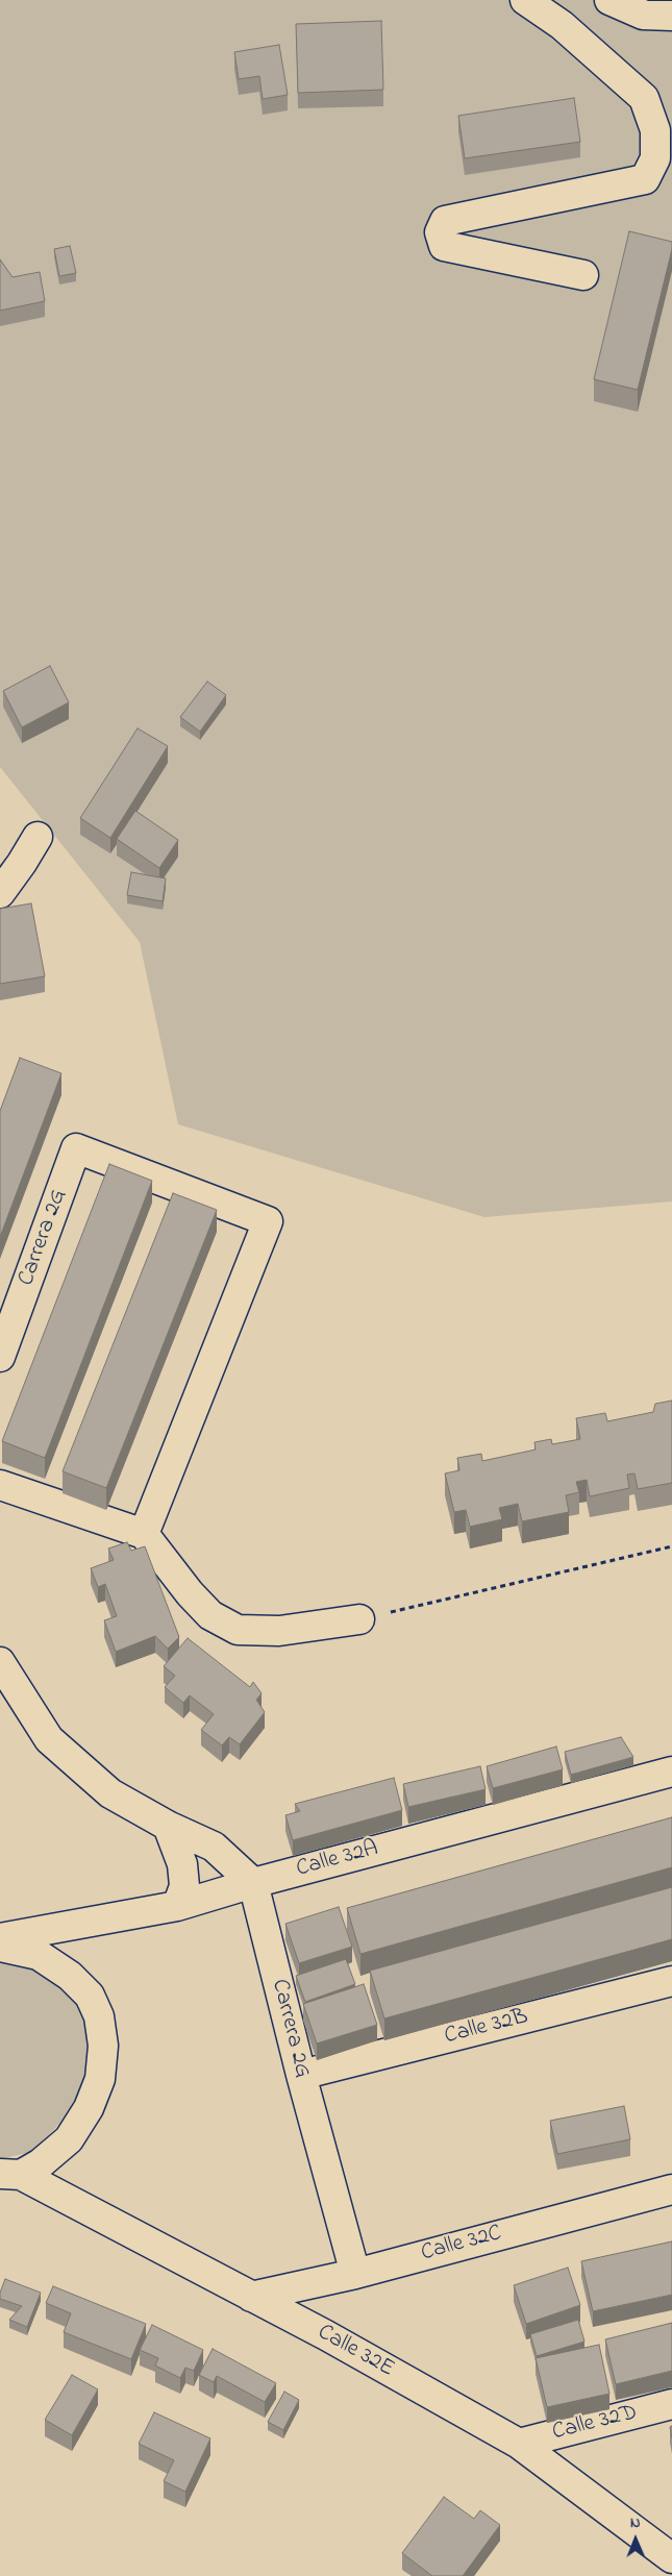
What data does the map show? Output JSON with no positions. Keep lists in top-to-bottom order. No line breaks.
{"streets":{"street":["Carrera 2G","Calle 32A","Calle 32B","Calle 32C","Calle 32E","Calle 32D"]},"crossings":[["Carrera 2G","Calle 32A"],["Carrera 2G","Calle 32B"],["Carrera 2G","Calle 32C"],["Calle 32C","Calle 32E"],["Calle 32E","Calle 32D"]],"north":"top"}
